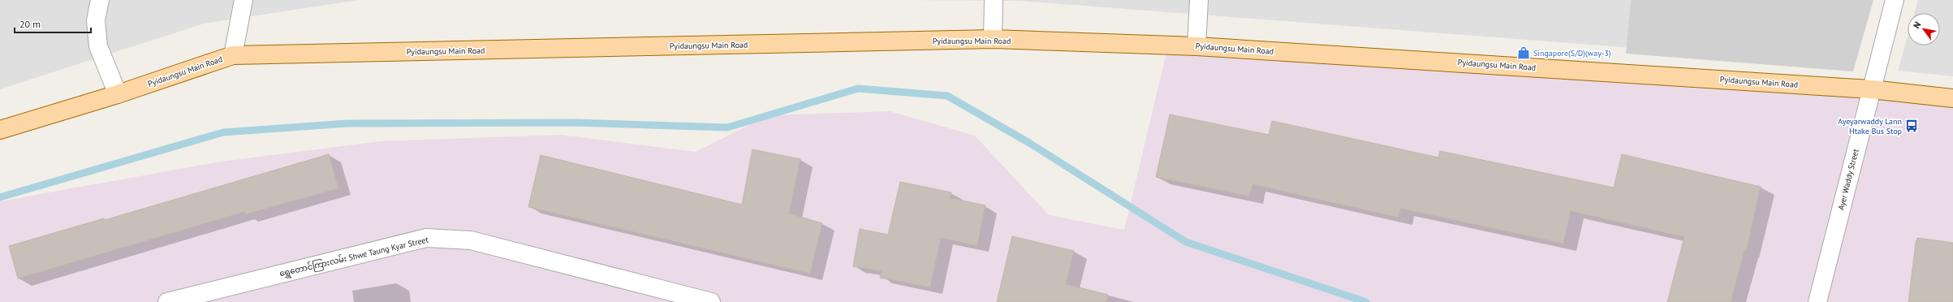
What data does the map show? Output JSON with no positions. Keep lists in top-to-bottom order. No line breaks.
{"streets":{"main road":["Pyidaungsu Main Road"],"street":["Ayer Waddy Street","ရွှေတောင်ကြားလမ်း Shwe Taung Kyar Street"]},"crossings":[["Pyidaungsu Main Road","Ayer Waddy Street"]],"places":{"shop":["Singapore(S/D)(way-3)"],"bus stop":["Ayeyarwaddy Lann Htake Bus Stop"]},"scale_bar":"20 m","north":"top left"}
